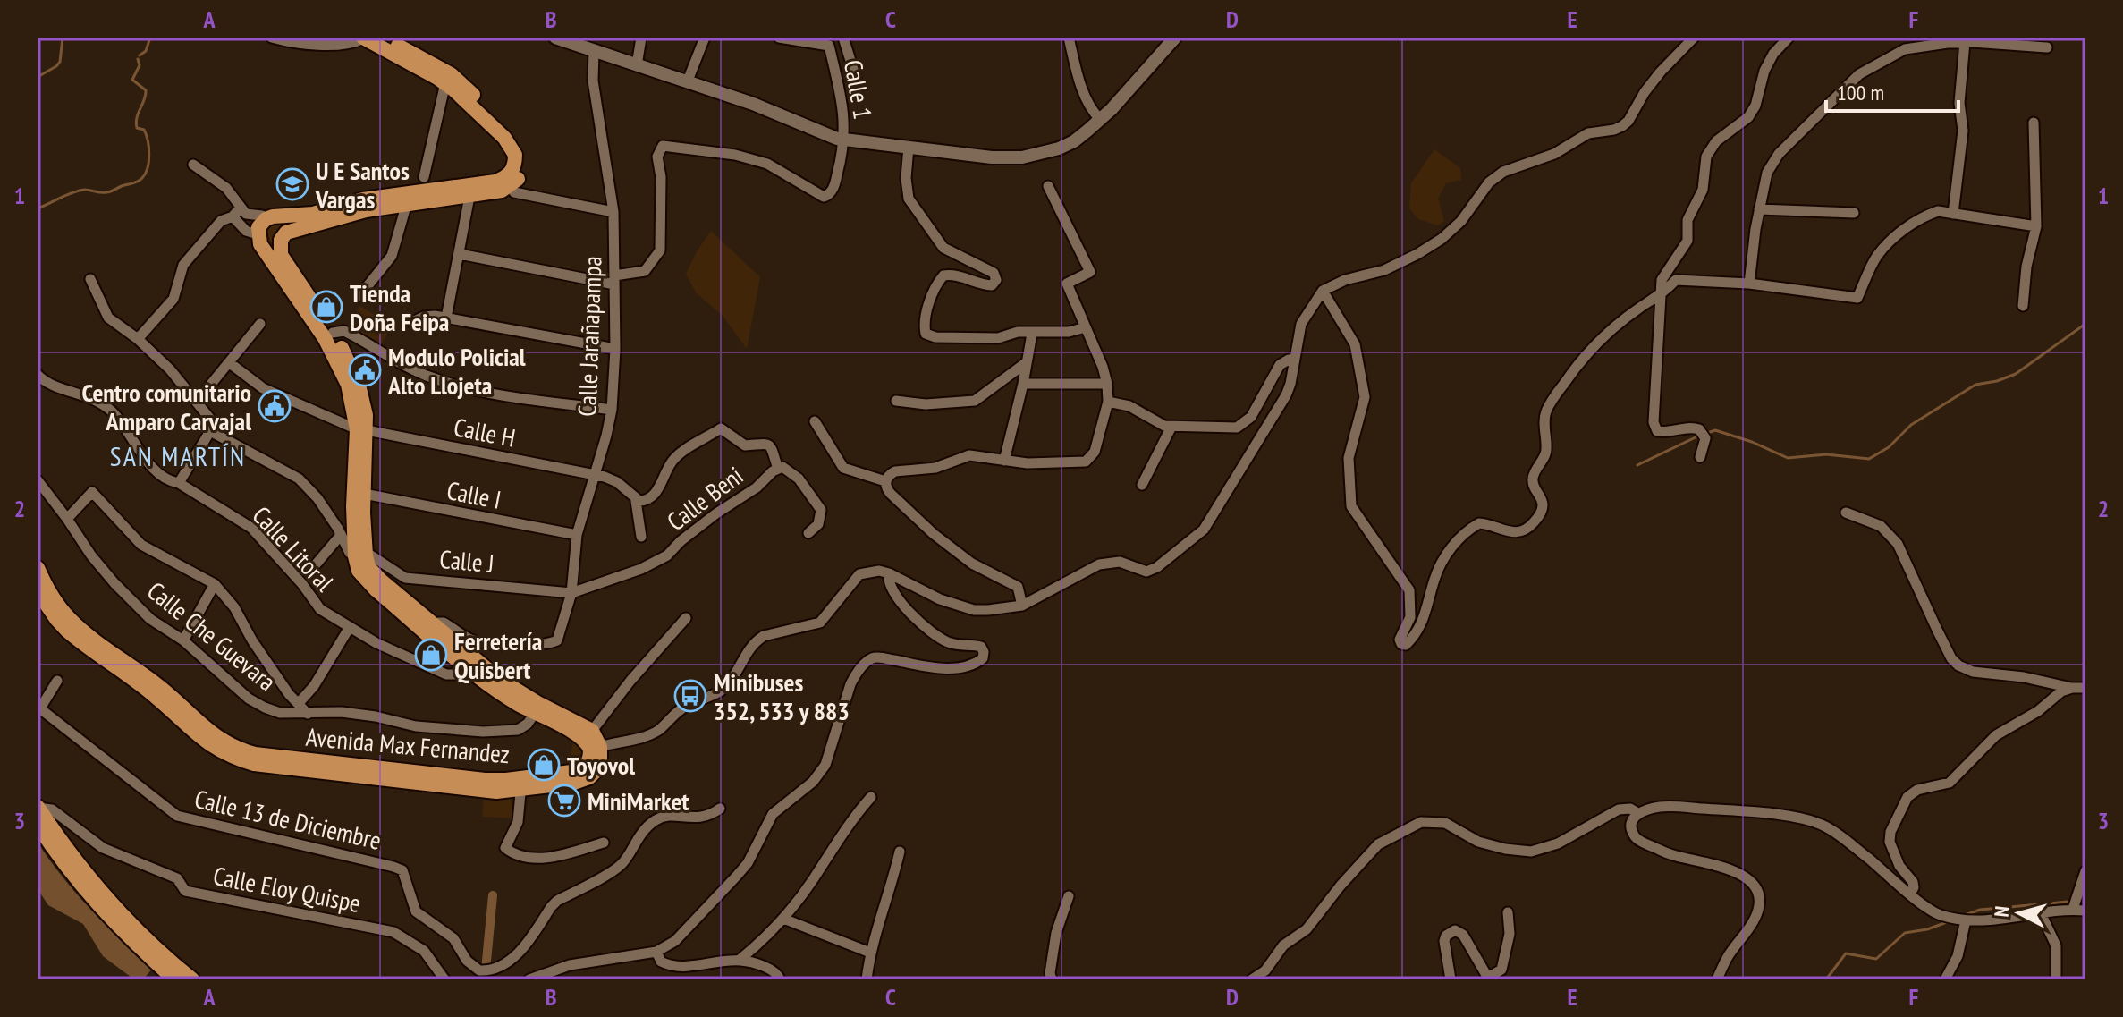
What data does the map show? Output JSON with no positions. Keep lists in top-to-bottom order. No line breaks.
{"streets":{"main road":["Avenida Max Fernandez"],"street":["Calle 1","Calle Jarañapampa","Calle H","Calle I","Calle Beni","Calle Litoral","Calle J","Calle Che Guevara","Calle 13 de Diciembre","Calle Eloy Quispe"]},"crossings":[["Calle 1","Calle Jarañapampa"],["Calle Jarañapampa","Calle H"],["Calle Jarañapampa","Calle I"],["Calle Jarañapampa","Calle Beni"],["Calle Jarañapampa","Calle J"],["Calle Jarañapampa","Avenida Max Fernandez"],["Calle Beni","Calle J"],["Calle Litoral","Avenida Max Fernandez"],["Calle J","Avenida Max Fernandez"],["Calle Che Guevara","Avenida Max Fernandez"]],"districts":["SAN MARTÍN"],"places":{"school or university":["U E Santos Vargas"],"shop":["Tienda Doña Feipa","Ferretería Quisbert","Toyovol"],"public building":["Modulo Policial Alto Llojeta","Centro comunitario Amparo Carvajal"],"bus stop":["Minibuses 352, 533 y 883"],"supermarket":["MiniMarket"]},"scale_bar":"100 m","north":"left","grid":{"columns":["A","B","C","D","E","F"],"rows":["1","2","3"]}}
